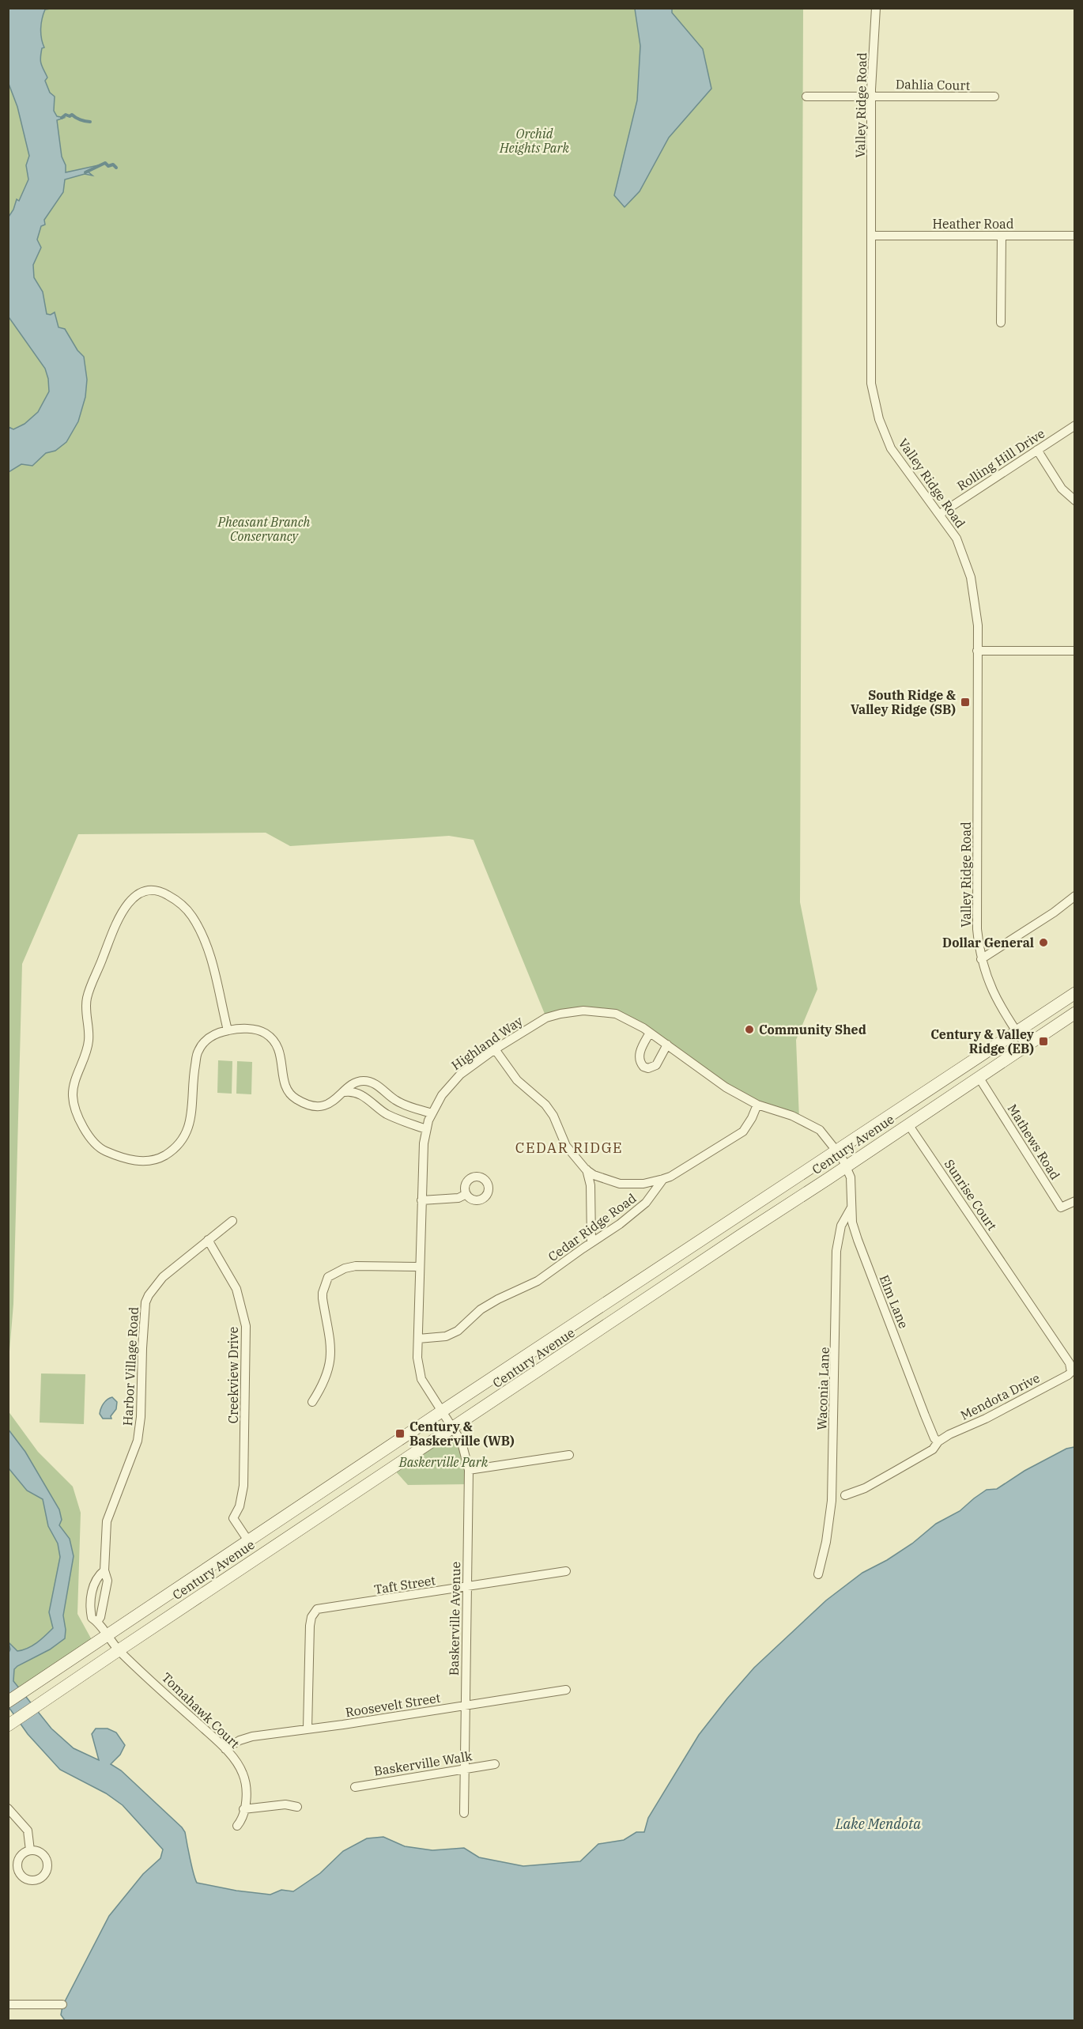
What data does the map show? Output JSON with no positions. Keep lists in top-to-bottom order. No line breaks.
{"streets":{"main road":["Century Avenue"],"street":["Dahlia Court","Valley Ridge Road","Heather Road","Rolling Hill Drive","Highland Way","Mathews Road","Sunrise Court","Cedar Ridge Road","Elm Lane","Harbor Village Road","Creekview Drive","Waconia Lane","Mendota Drive","Taft Street","Baskerville Avenue","Roosevelt Street","Tomahawk Court","Baskerville Walk"]},"crossings":[["Dahlia Court","Valley Ridge Road"],["Valley Ridge Road","Heather Road"],["Valley Ridge Road","Rolling Hill Drive"],["Valley Ridge Road","Century Avenue"],["Highland Way","Century Avenue"],["Highland Way","Cedar Ridge Road"],["Highland Way","Elm Lane"],["Highland Way","Baskerville Avenue"],["Mathews Road","Century Avenue"],["Century Avenue","Sunrise Court"],["Century Avenue","Elm Lane"],["Century Avenue","Harbor Village Road"],["Century Avenue","Creekview Drive"],["Century Avenue","Baskerville Avenue"],["Century Avenue","Tomahawk Court"],["Sunrise Court","Mendota Drive"],["Elm Lane","Waconia Lane"],["Elm Lane","Mendota Drive"],["Harbor Village Road","Creekview Drive"],["Harbor Village Road","Tomahawk Court"],["Taft Street","Baskerville Avenue"],["Taft Street","Roosevelt Street"],["Baskerville Avenue","Roosevelt Street"],["Baskerville Avenue","Baskerville Walk"],["Roosevelt Street","Tomahawk Court"]],"districts":["CEDAR RIDGE"],"water":["Lake Mendota"],"parks":["Orchid Heights Park","Pheasant Branch Conservancy","Baskerville Park"],"places":{"transit":["South Ridge & Valley Ridge (SB)","Century & Valley Ridge (EB)","Century & Baskerville (WB)"],"other":["Dollar General","Community Shed"]}}
